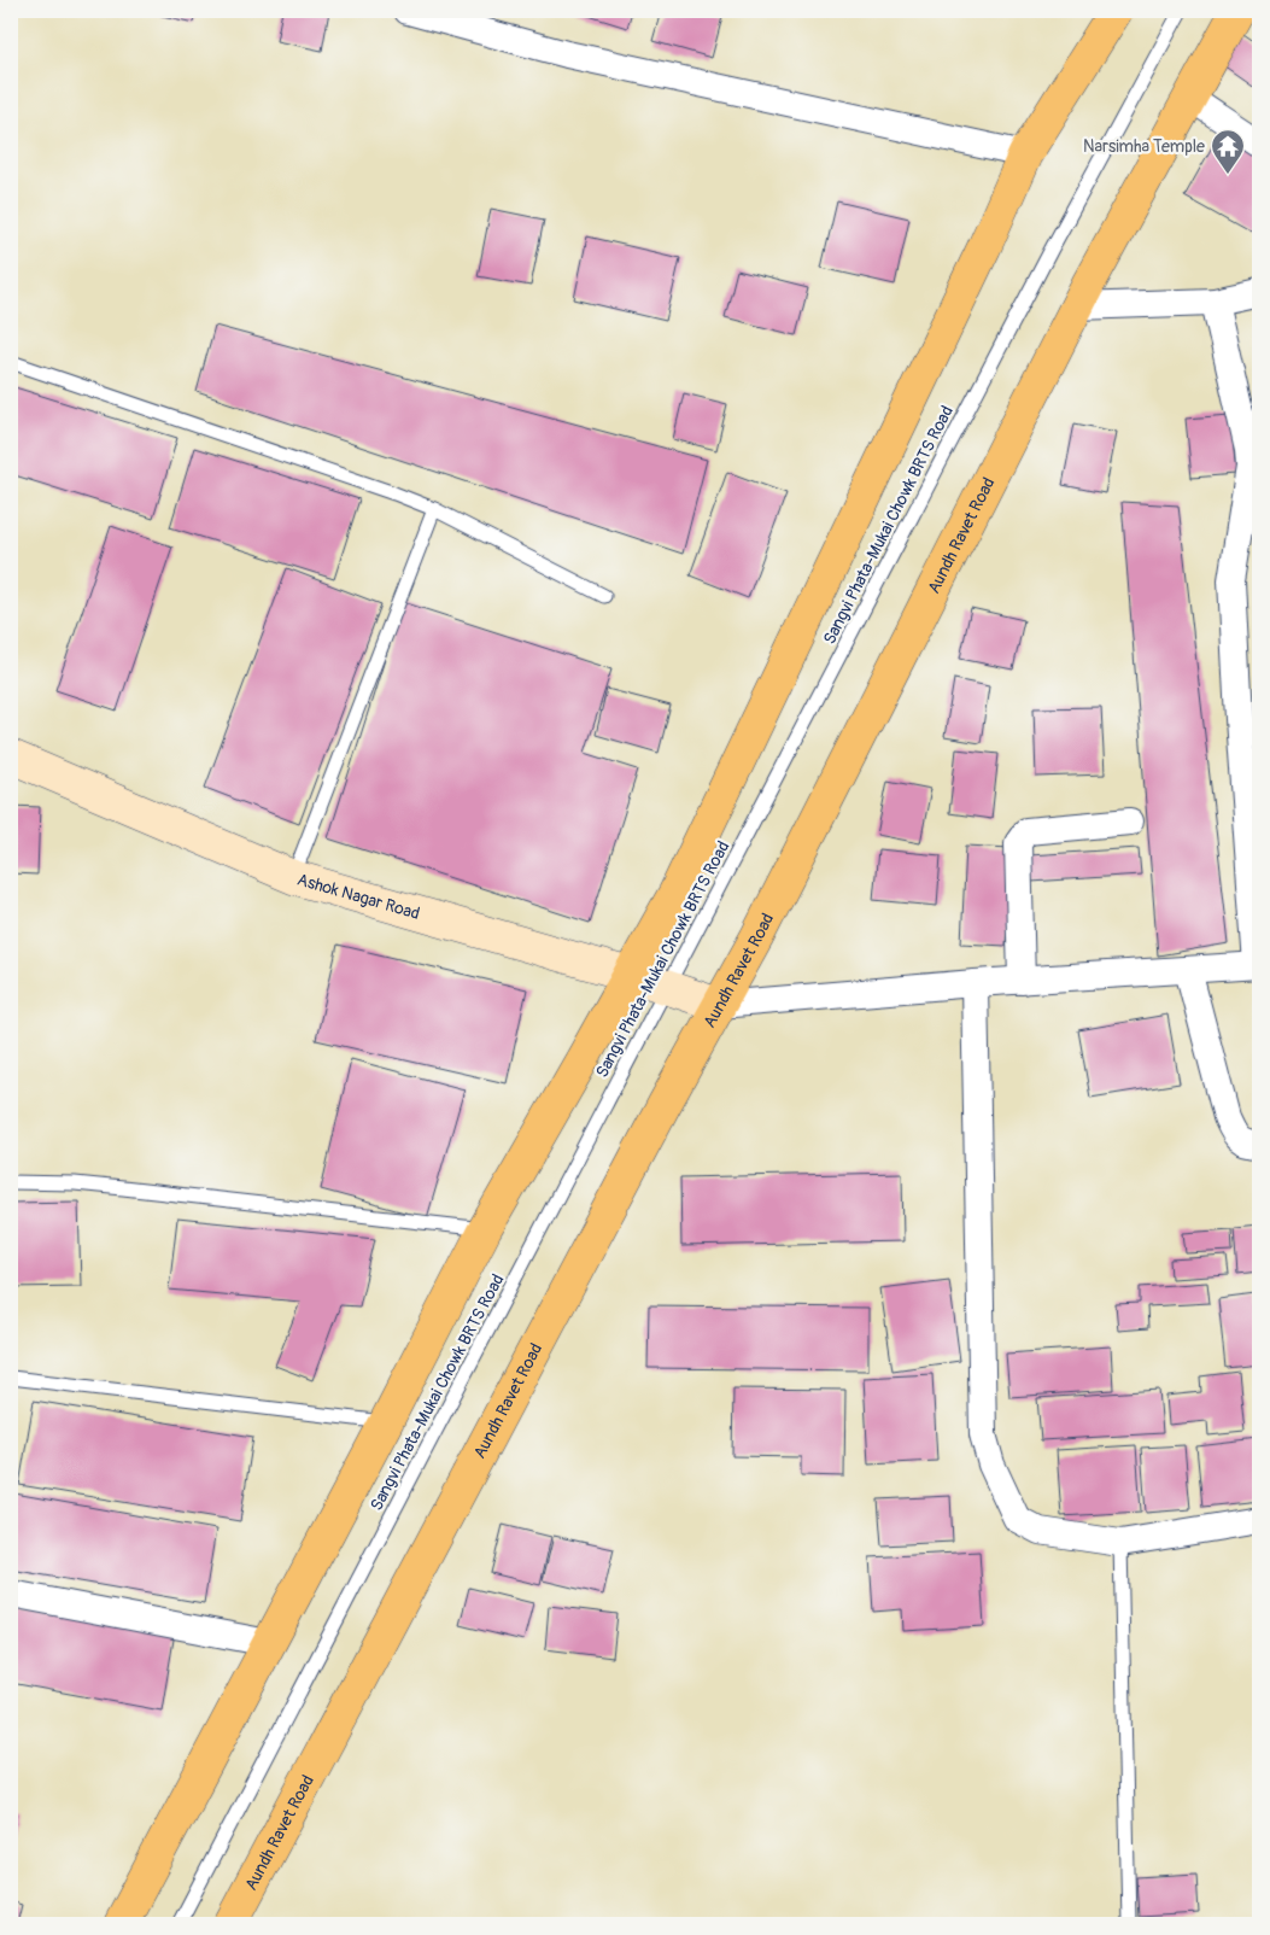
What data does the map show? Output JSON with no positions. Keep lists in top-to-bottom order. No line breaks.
{"streets":{"main road":["Aundh Ravet Road"],"street":["Ashok Nagar Road"],"lane":["Sangvi Phata-Mukai Chowk BRTS Road"]},"crossings":[["Sangvi Phata-Mukai Chowk BRTS Road","Ashok Nagar Road"],["Aundh Ravet Road","Ashok Nagar Road"]],"places":{"temple":["Narsimha Temple"]}}
